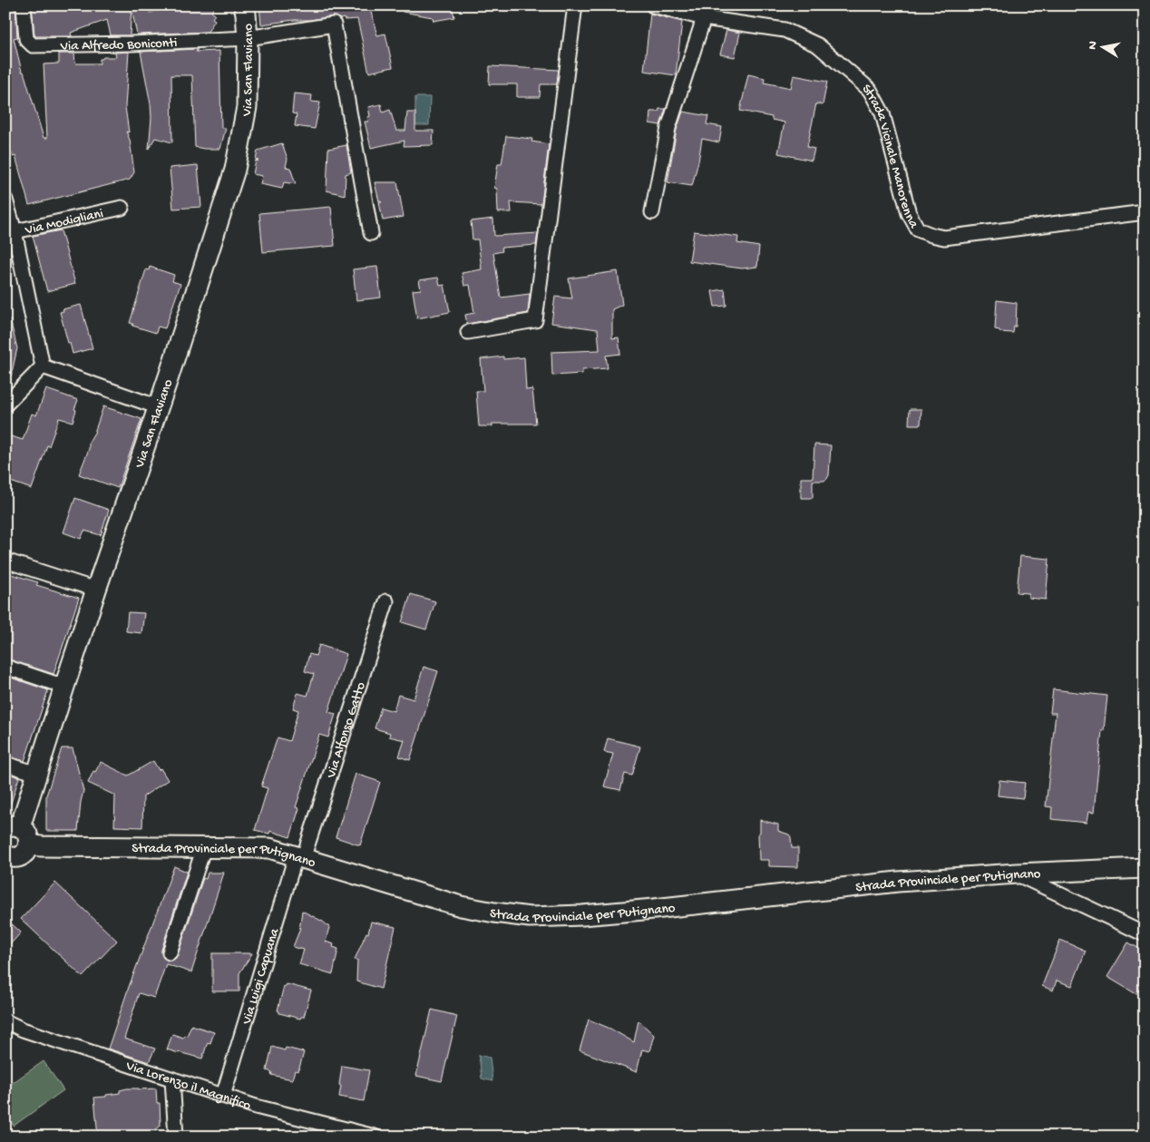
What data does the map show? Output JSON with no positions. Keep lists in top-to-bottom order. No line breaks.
{"streets":{"street":["Via Alfredo Boniconti","Via San Flaviano","Strada Vicinale Manorenna","Via Modigliani","Via Alfonso Gatto","Strada Provinciale per Putignano","Via Luigi Capuana","Via Lorenzo il Magnifico"]},"crossings":[["Via Alfredo Boniconti","Via San Flaviano"],["Via Alfonso Gatto","Strada Provinciale per Putignano"],["Via Alfonso Gatto","Via Luigi Capuana"],["Strada Provinciale per Putignano","Via Luigi Capuana"],["Via Luigi Capuana","Via Lorenzo il Magnifico"]],"north":"left"}
